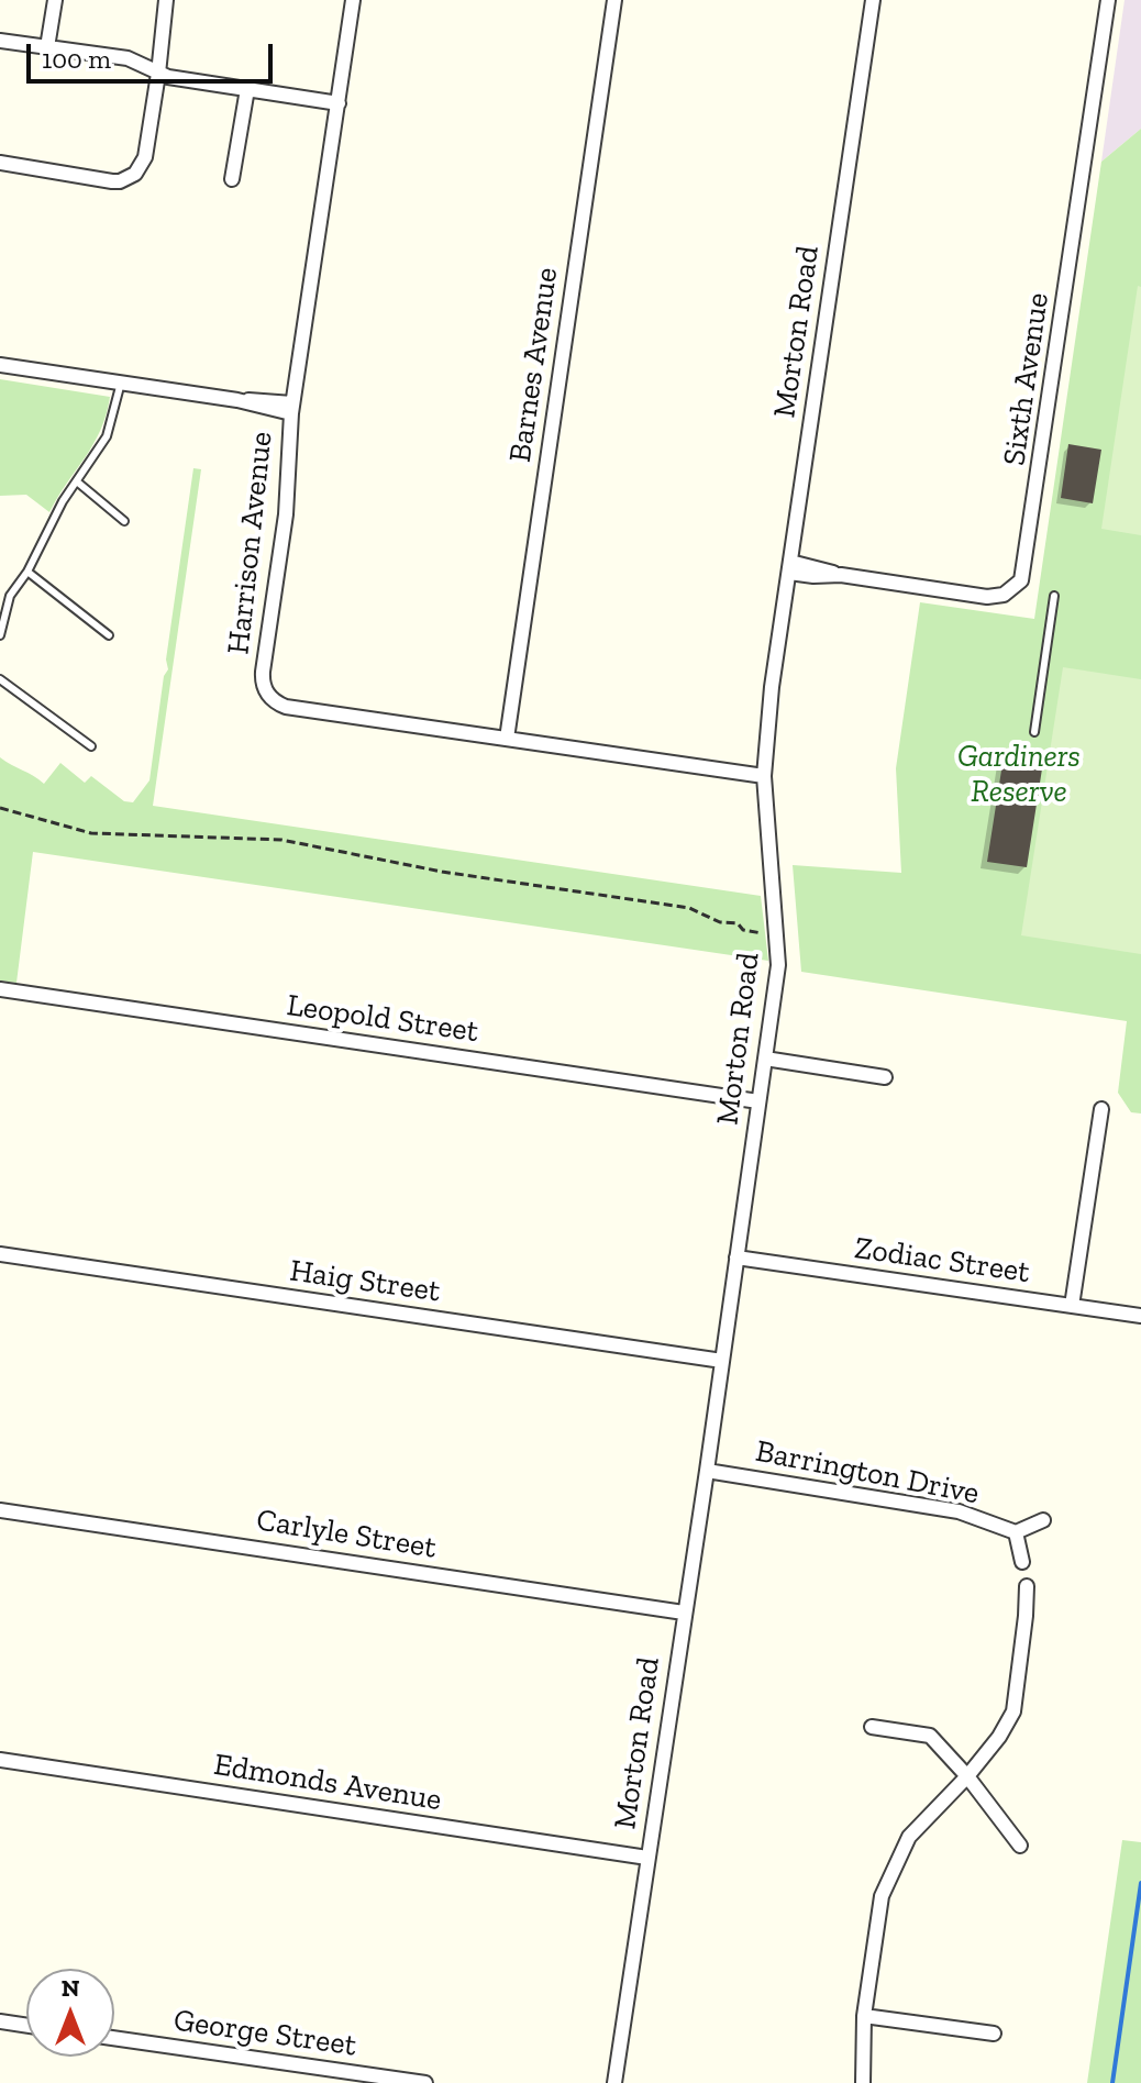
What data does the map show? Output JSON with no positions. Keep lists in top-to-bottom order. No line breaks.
{"streets":{"street":["Morton Road","Barnes Avenue","Sixth Avenue","Harrison Avenue","Leopold Street","Zodiac Street","Haig Street","Barrington Drive","Carlyle Street","Edmonds Avenue","George Street"]},"crossings":[["Morton Road","Sixth Avenue"],["Morton Road","Harrison Avenue"],["Morton Road","Leopold Street"],["Morton Road","Zodiac Street"],["Morton Road","Haig Street"],["Morton Road","Barrington Drive"],["Morton Road","Carlyle Street"],["Morton Road","Edmonds Avenue"],["Barnes Avenue","Harrison Avenue"]],"parks":["Gardiners Reserve"],"scale_bar":"100 m","north":"top"}
